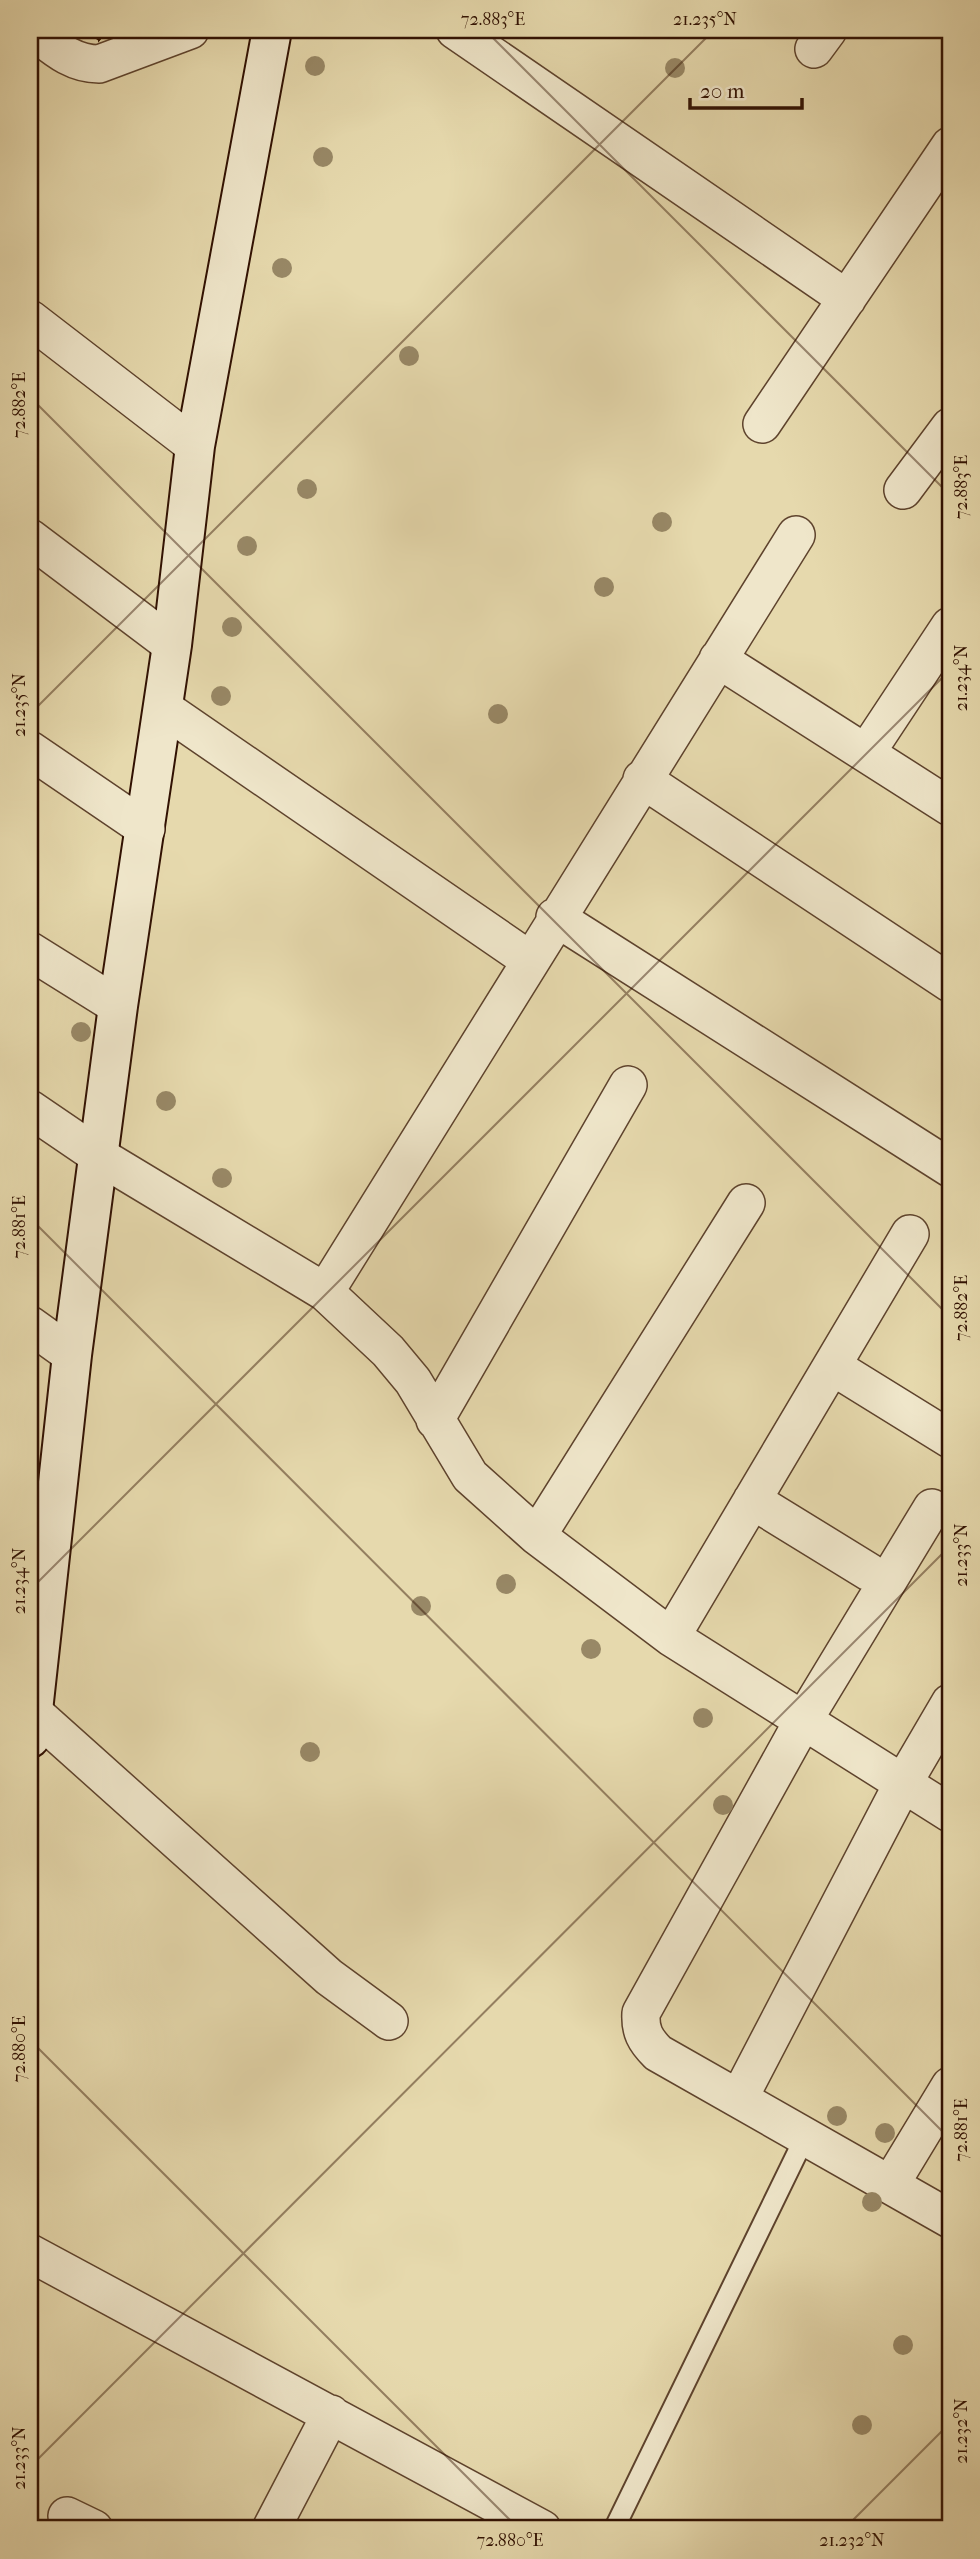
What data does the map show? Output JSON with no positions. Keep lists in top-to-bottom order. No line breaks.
{"scale_bar":"20 m","coordinates":["72.883°E","21.235°N","72.882°E","21.234°N","72.881°E","21.233°N","72.880°E","21.232°N"]}
